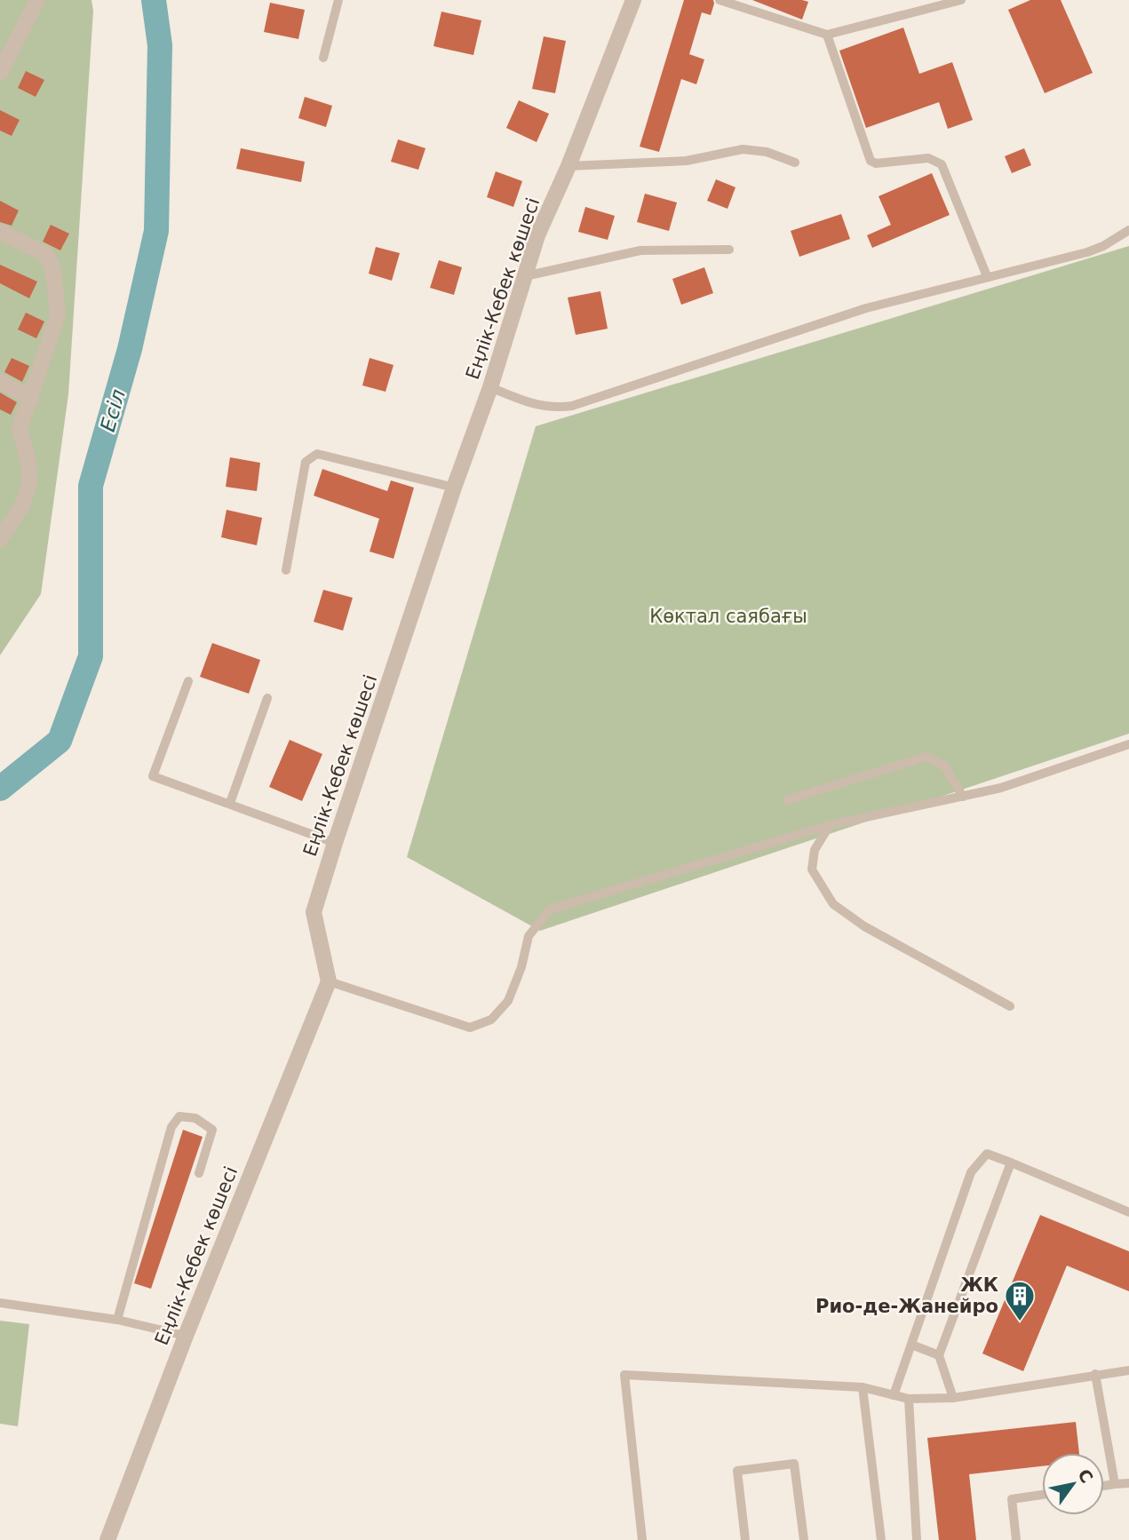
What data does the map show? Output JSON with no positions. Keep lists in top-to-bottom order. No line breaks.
{"streets":{"street":["Еңлік-Кебек көшесі"]},"water":["Есіл"],"parks":["Көктал саябағы"],"places":{"building":["ЖК Рио-де-Жанейро"]},"north":"top right"}
